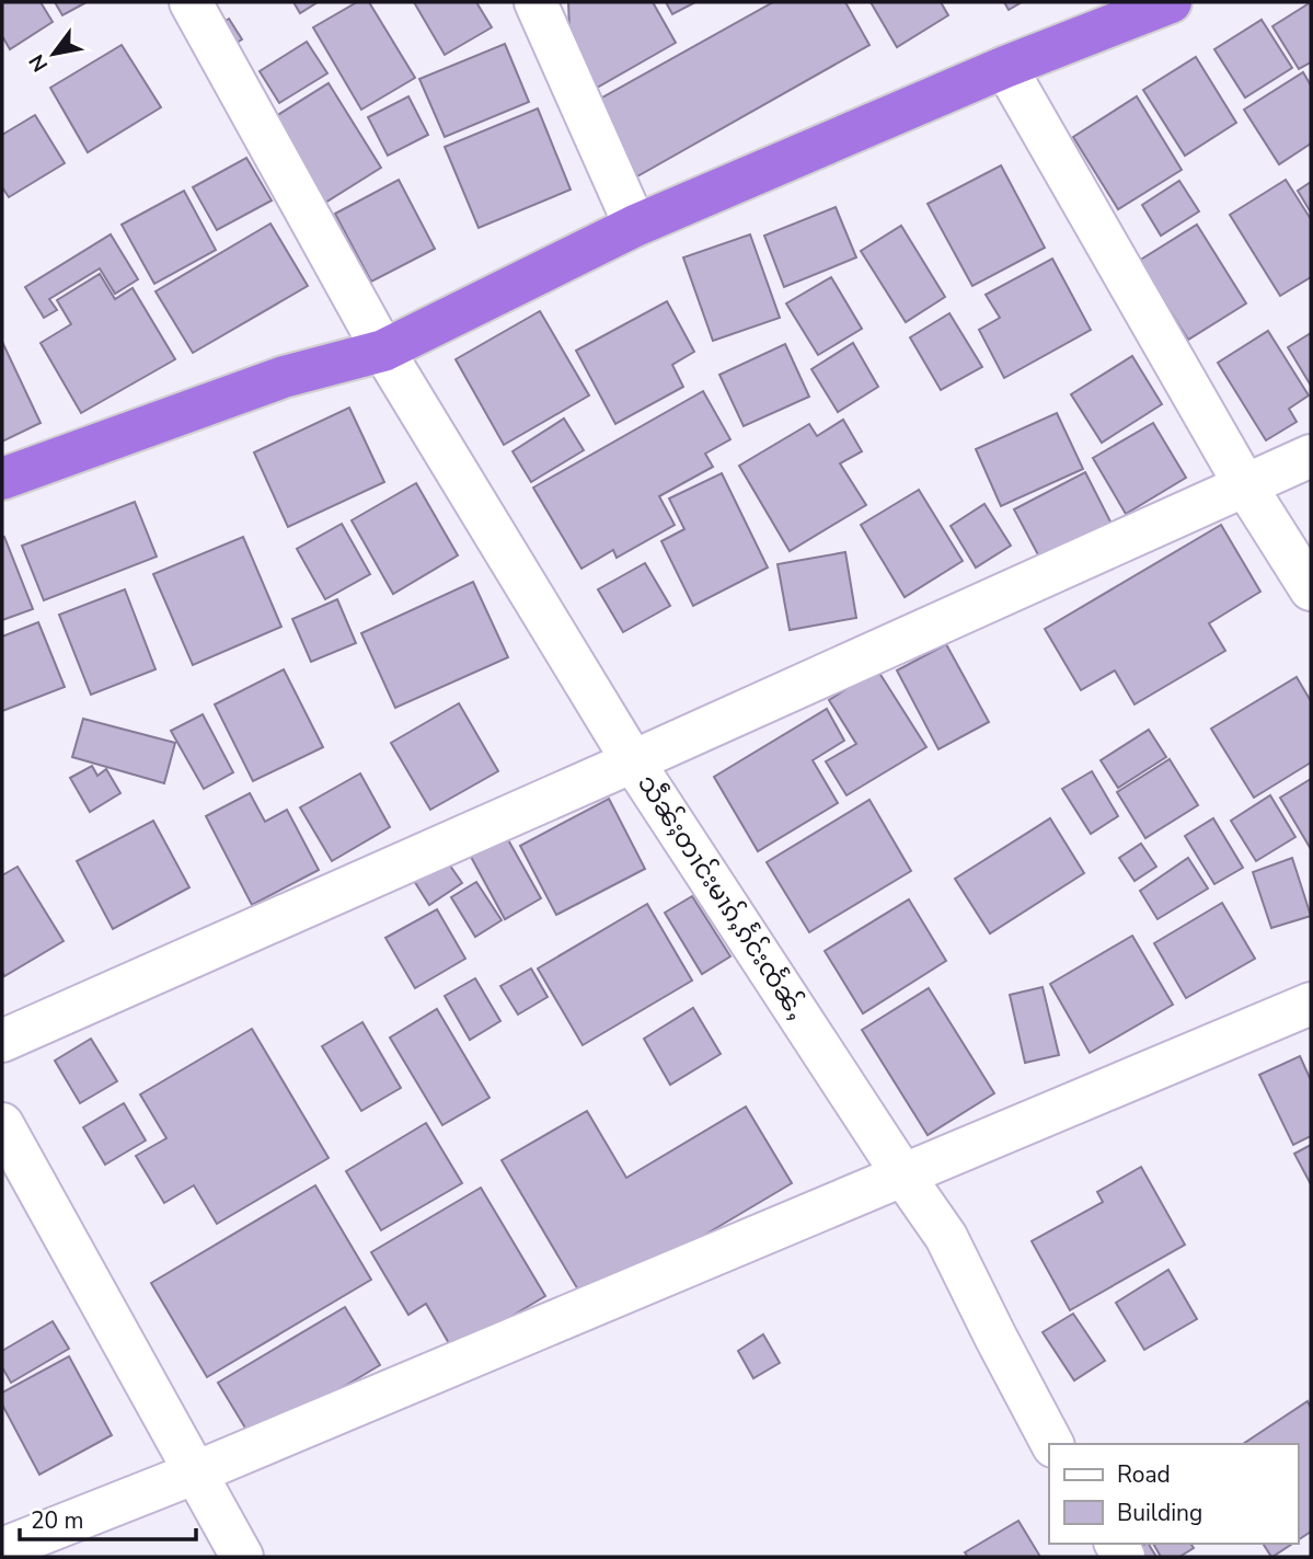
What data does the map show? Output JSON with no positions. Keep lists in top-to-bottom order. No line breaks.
{"streets":{"street":["သဵၼ်ႈတၢင်းမၢၵ်ႇၵႅင်းၸႅၼ်ႇ"]},"legend":["Road","Building"],"scale_bar":"20 m","north":"bottom left"}
